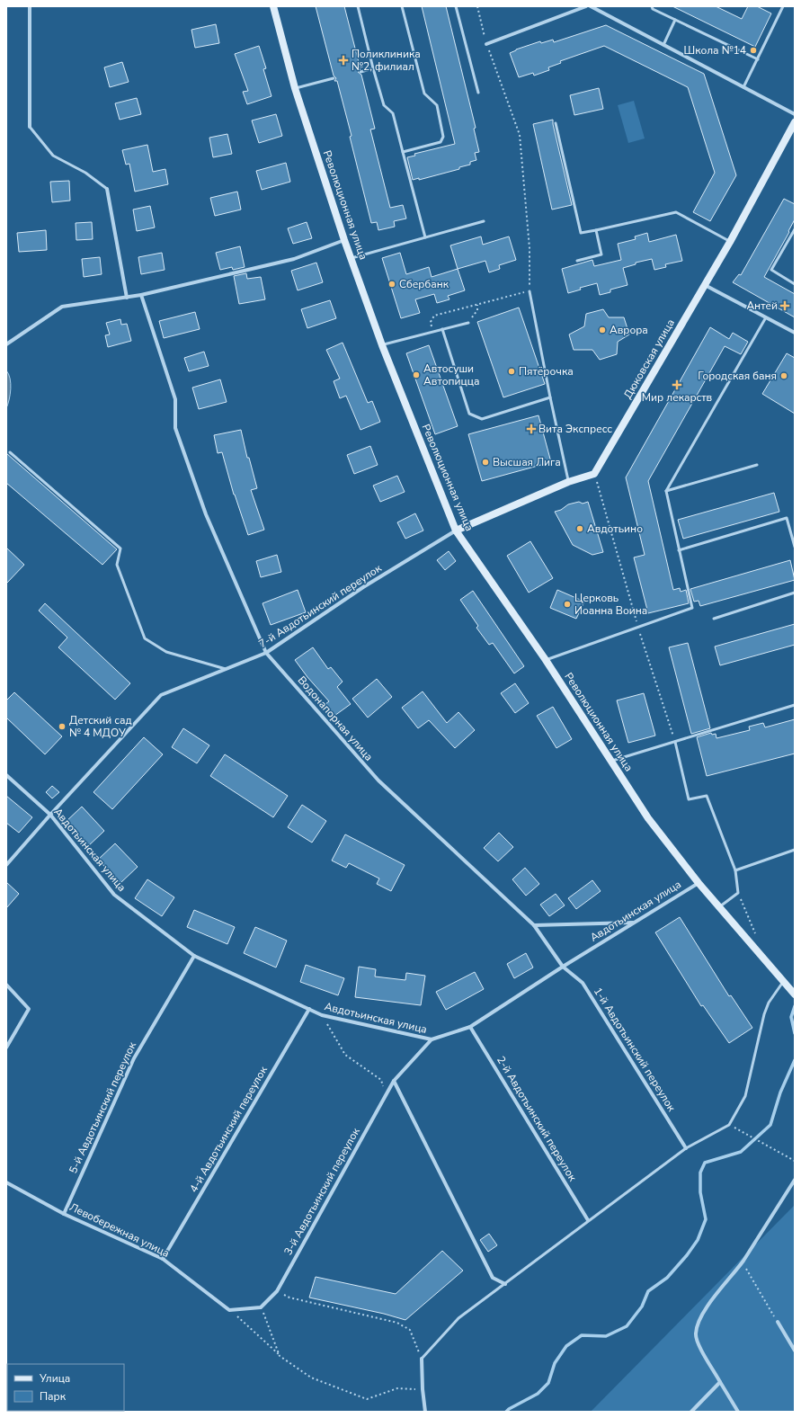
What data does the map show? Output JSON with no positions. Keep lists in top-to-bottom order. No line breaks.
{"streets":{"main road":["Революционная улица","Дюковская улица"],"street":["7-й Авдотьинский переулок","Водонапорная улица","Авдотьинская улица","1-й Авдотьинский переулок","5-й Авдотьинский переулок","2-й Авдотьинский переулок","4-й Авдотьинский переулок","3-й Авдотьинский переулок","Левобережная улица"]},"crossings":[["Революционная улица","7-й Авдотьинский переулок"],["Революционная улица","Авдотьинская улица"],["7-й Авдотьинский переулок","Водонапорная улица"],["7-й Авдотьинский переулок","Авдотьинская улица"],["Водонапорная улица","Авдотьинская улица"],["Водонапорная улица","1-й Авдотьинский переулок"],["Авдотьинская улица","1-й Авдотьинский переулок"],["Авдотьинская улица","5-й Авдотьинский переулок"],["Авдотьинская улица","2-й Авдотьинский переулок"],["Авдотьинская улица","4-й Авдотьинский переулок"],["Авдотьинская улица","3-й Авдотьинский переулок"],["5-й Авдотьинский переулок","Левобережная улица"],["4-й Авдотьинский переулок","Левобережная улица"]],"places":{"other":["Школа №14","Сбербанк","Аврора","Пятёрочка","Автосуши Автопицца","Городская баня","Высшая Лига","Авдотьино","Церковь Иоанна Воина","Детский сад № 4 МДОУ"],"health":["Поликлиника №2, филиал","Антей","Мир лекарств","Вита Экспресс"]},"legend":["Улица","Парк"]}
